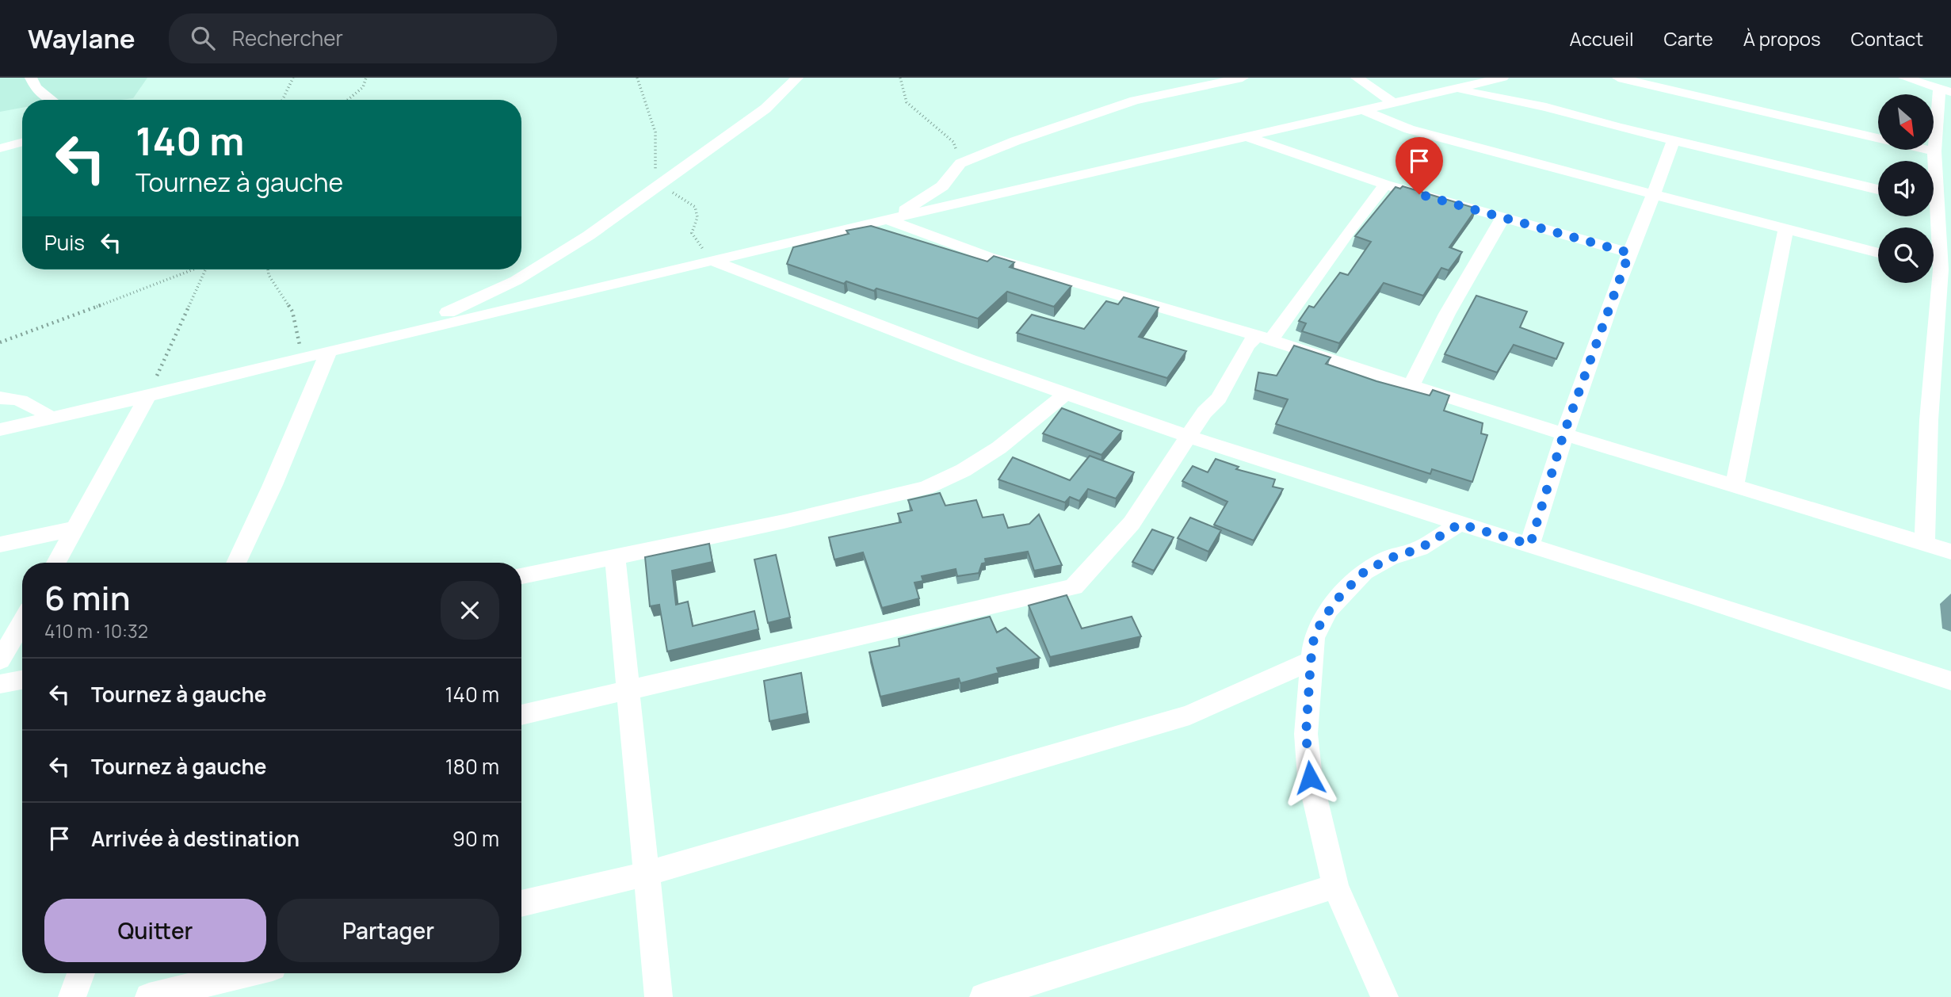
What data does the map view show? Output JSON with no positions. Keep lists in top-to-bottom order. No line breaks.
{"north":"bottom right","page":{"header":"Waylane","search":"Rechercher","nav":["Accueil","Carte","À propos","Contact"],"turn":["140 m","Tournez à gauche"],"then":"Puis","heading":["6 min","410 m · 10:32"],"list":[{"name":"Tournez à gauche","value":"140 m"},{"name":"Tournez à gauche","value":"180 m"},{"name":"Arrivée à destination","value":"90 m"}],"buttons":["Quitter","Partager"]}}
